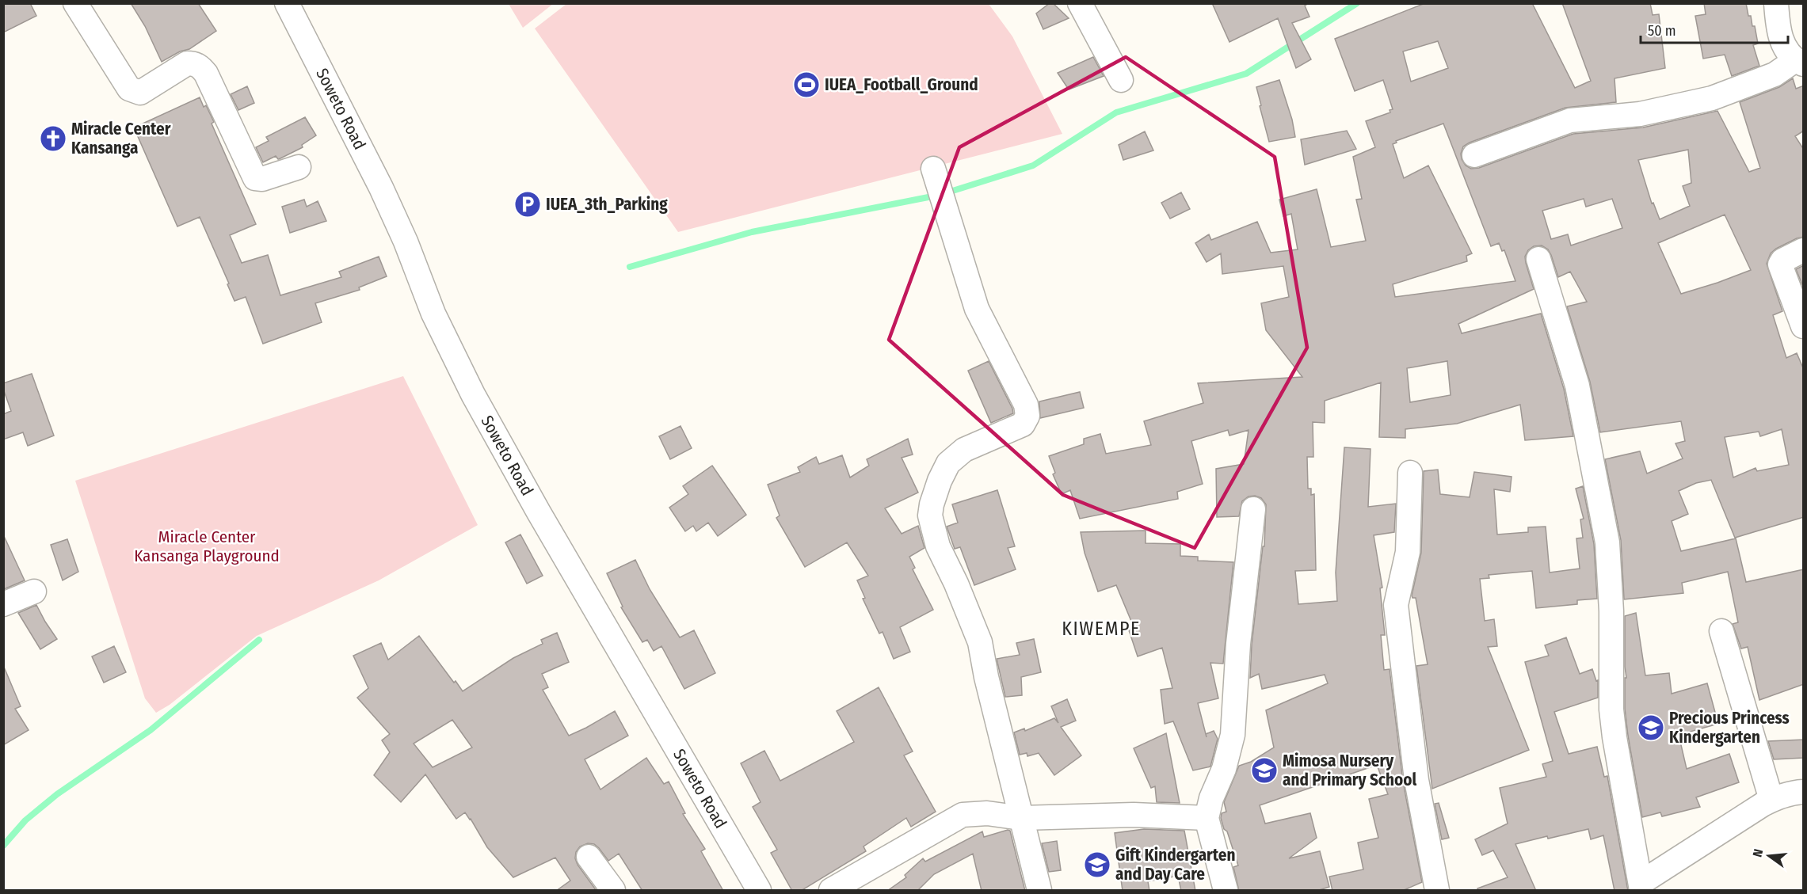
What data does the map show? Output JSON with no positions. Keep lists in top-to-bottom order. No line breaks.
{"streets":{"street":["Soweto Road"]},"districts":["KIWEMPE"],"parks":["Miracle Center Kansanga Playground"],"places":{"sports":["IUEA_Football_Ground"],"church":["Miracle Center Kansanga"],"parking":["IUEA_3th_Parking"],"school or university":["Precious Princess Kindergarten","Mimosa Nursery and Primary School","Gift Kindergarten and Day Care"]},"scale_bar":"50 m","north":"left"}
